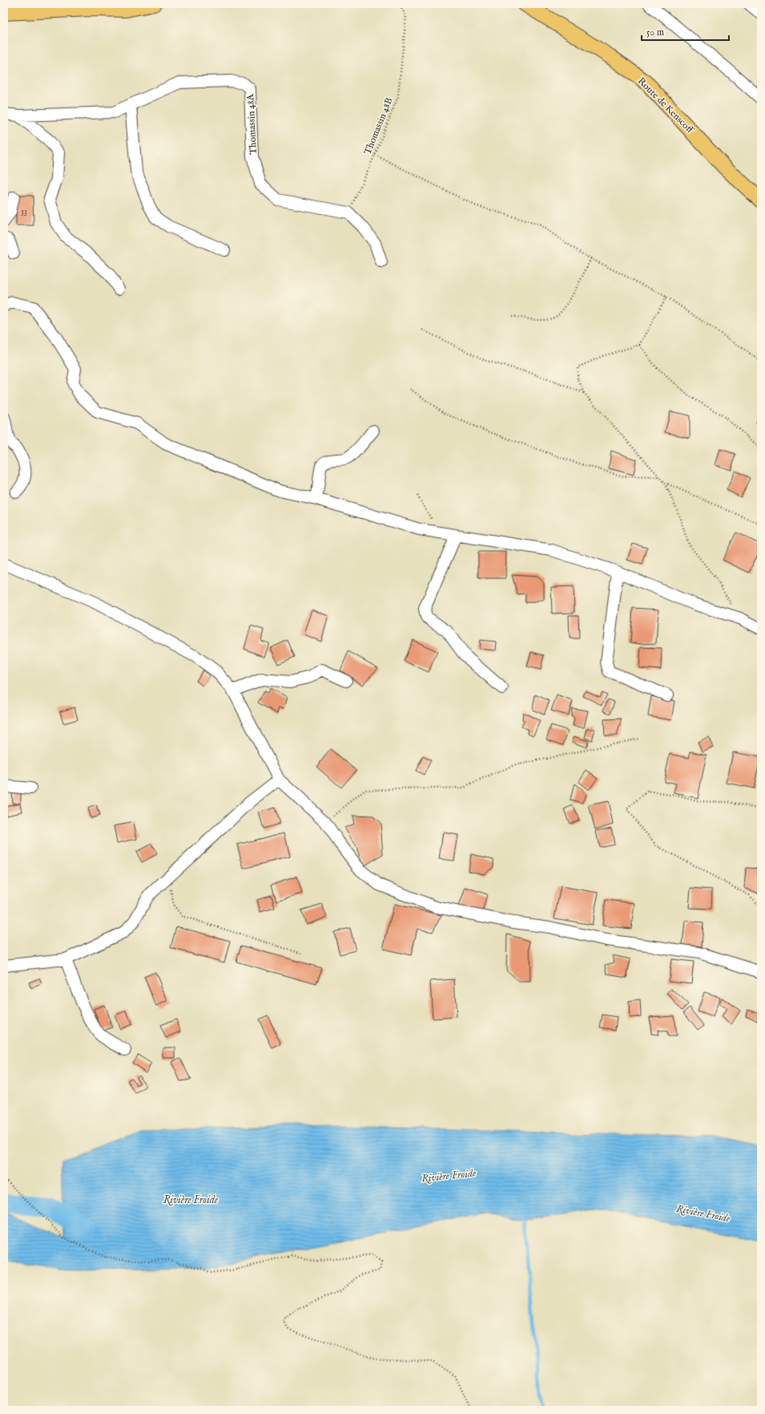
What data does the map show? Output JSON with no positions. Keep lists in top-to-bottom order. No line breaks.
{"streets":{"main road":["Route de Kenscoff"],"street":["Thomassin 48A"],"path":["Thomassin 48B"]},"crossings":[["Thomassin 48A","Thomassin 48B"]],"water":["Rivière Froide"],"house_numbers":["33"],"scale_bar":"50 m"}
